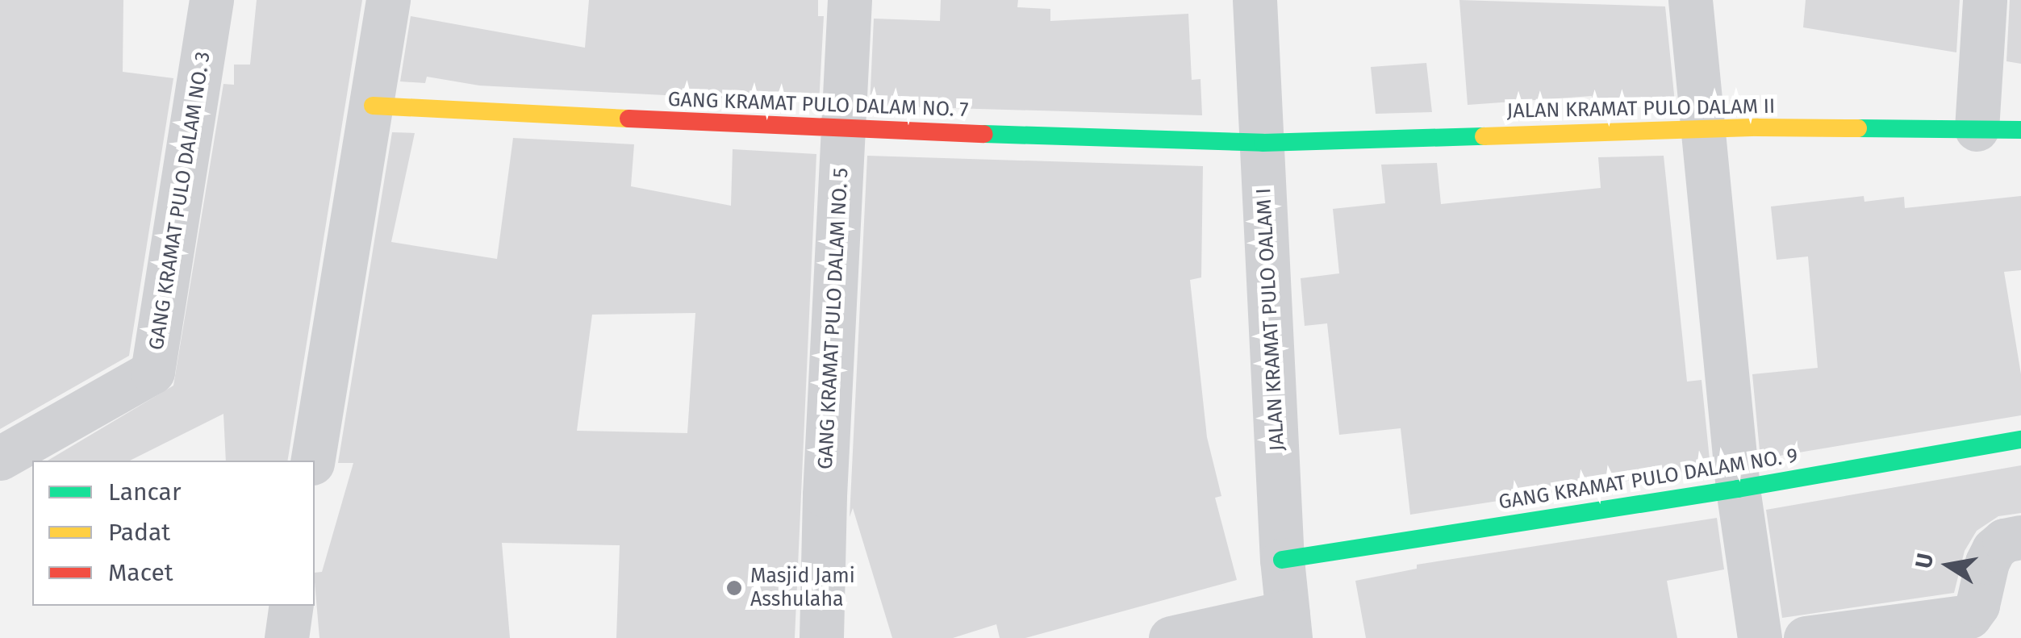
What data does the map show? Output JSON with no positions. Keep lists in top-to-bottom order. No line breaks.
{"streets":{"street":["GANG KRAMAT PULO DALAM NO. 7","JALAN KRAMAT PULO DALAM II","GANG KRAMAT PULO DALAM NO. 3","GANG KRAMAT PULO DALAM NO. 5","JALAN KRAMAT PULO OALAM I","GANG KRAMAT PULO DALAM NO. 9"]},"crossings":[["GANG KRAMAT PULO DALAM NO. 7","JALAN KRAMAT PULO DALAM II"],["GANG KRAMAT PULO DALAM NO. 7","GANG KRAMAT PULO DALAM NO. 5"],["GANG KRAMAT PULO DALAM NO. 7","JALAN KRAMAT PULO OALAM I"],["JALAN KRAMAT PULO DALAM II","JALAN KRAMAT PULO OALAM I"],["JALAN KRAMAT PULO OALAM I","GANG KRAMAT PULO DALAM NO. 9"]],"places":["Masjid Jami Asshulaha"],"legend":["Lancar","Padat","Macet"],"north":"left"}
